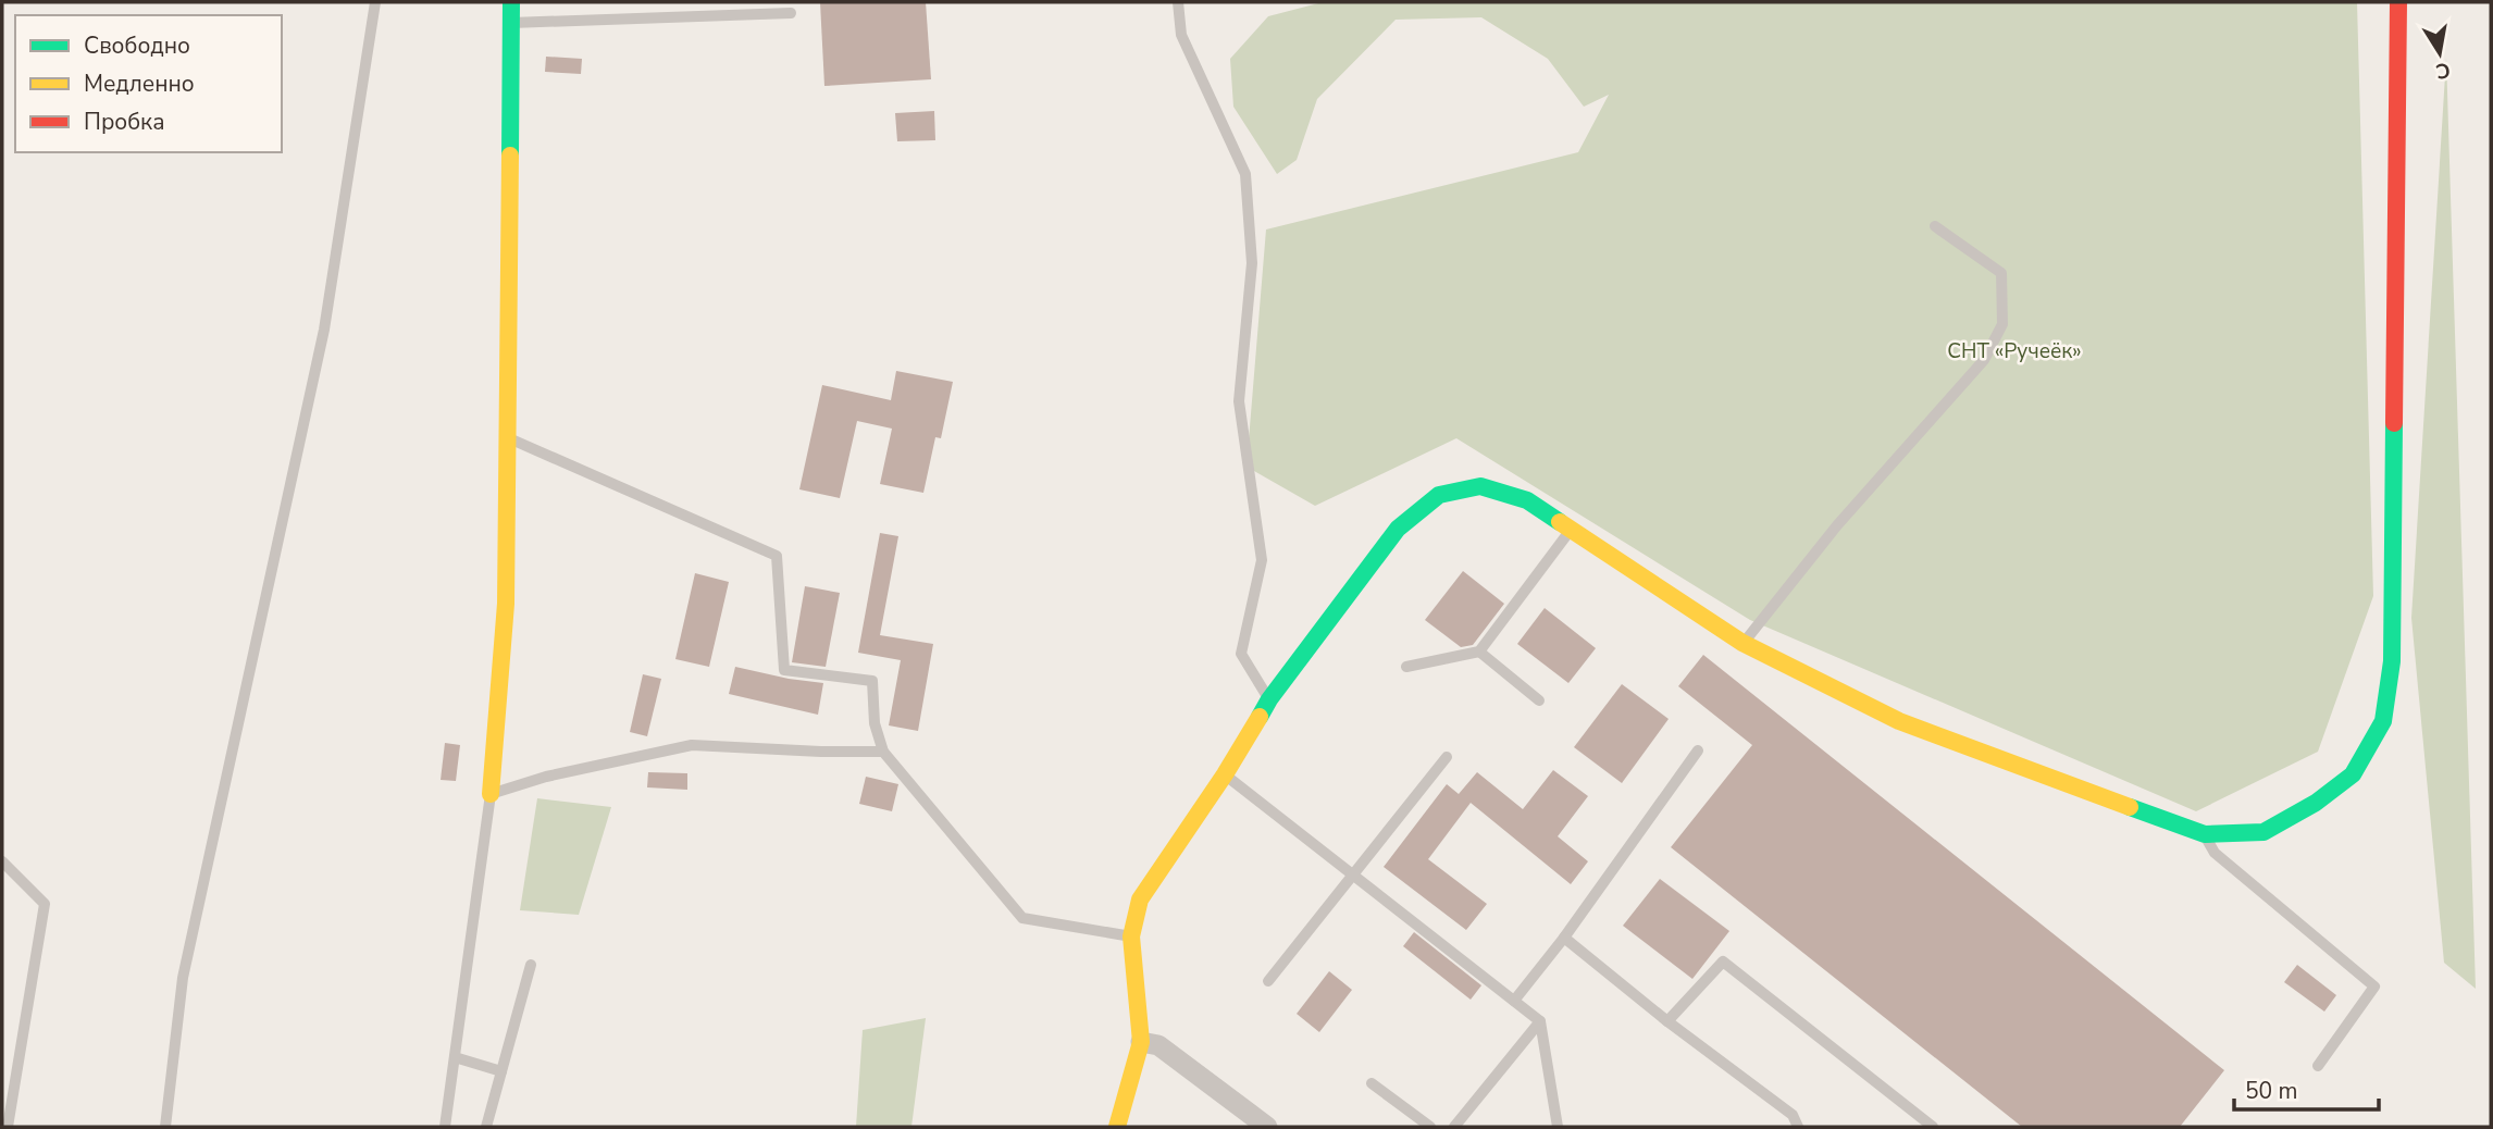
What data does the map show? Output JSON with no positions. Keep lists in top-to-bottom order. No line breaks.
{"parks":["СНТ «Ручеёк»"],"legend":["Свободно","Медленно","Пробка"],"scale_bar":"50 m","north":"bottom"}
